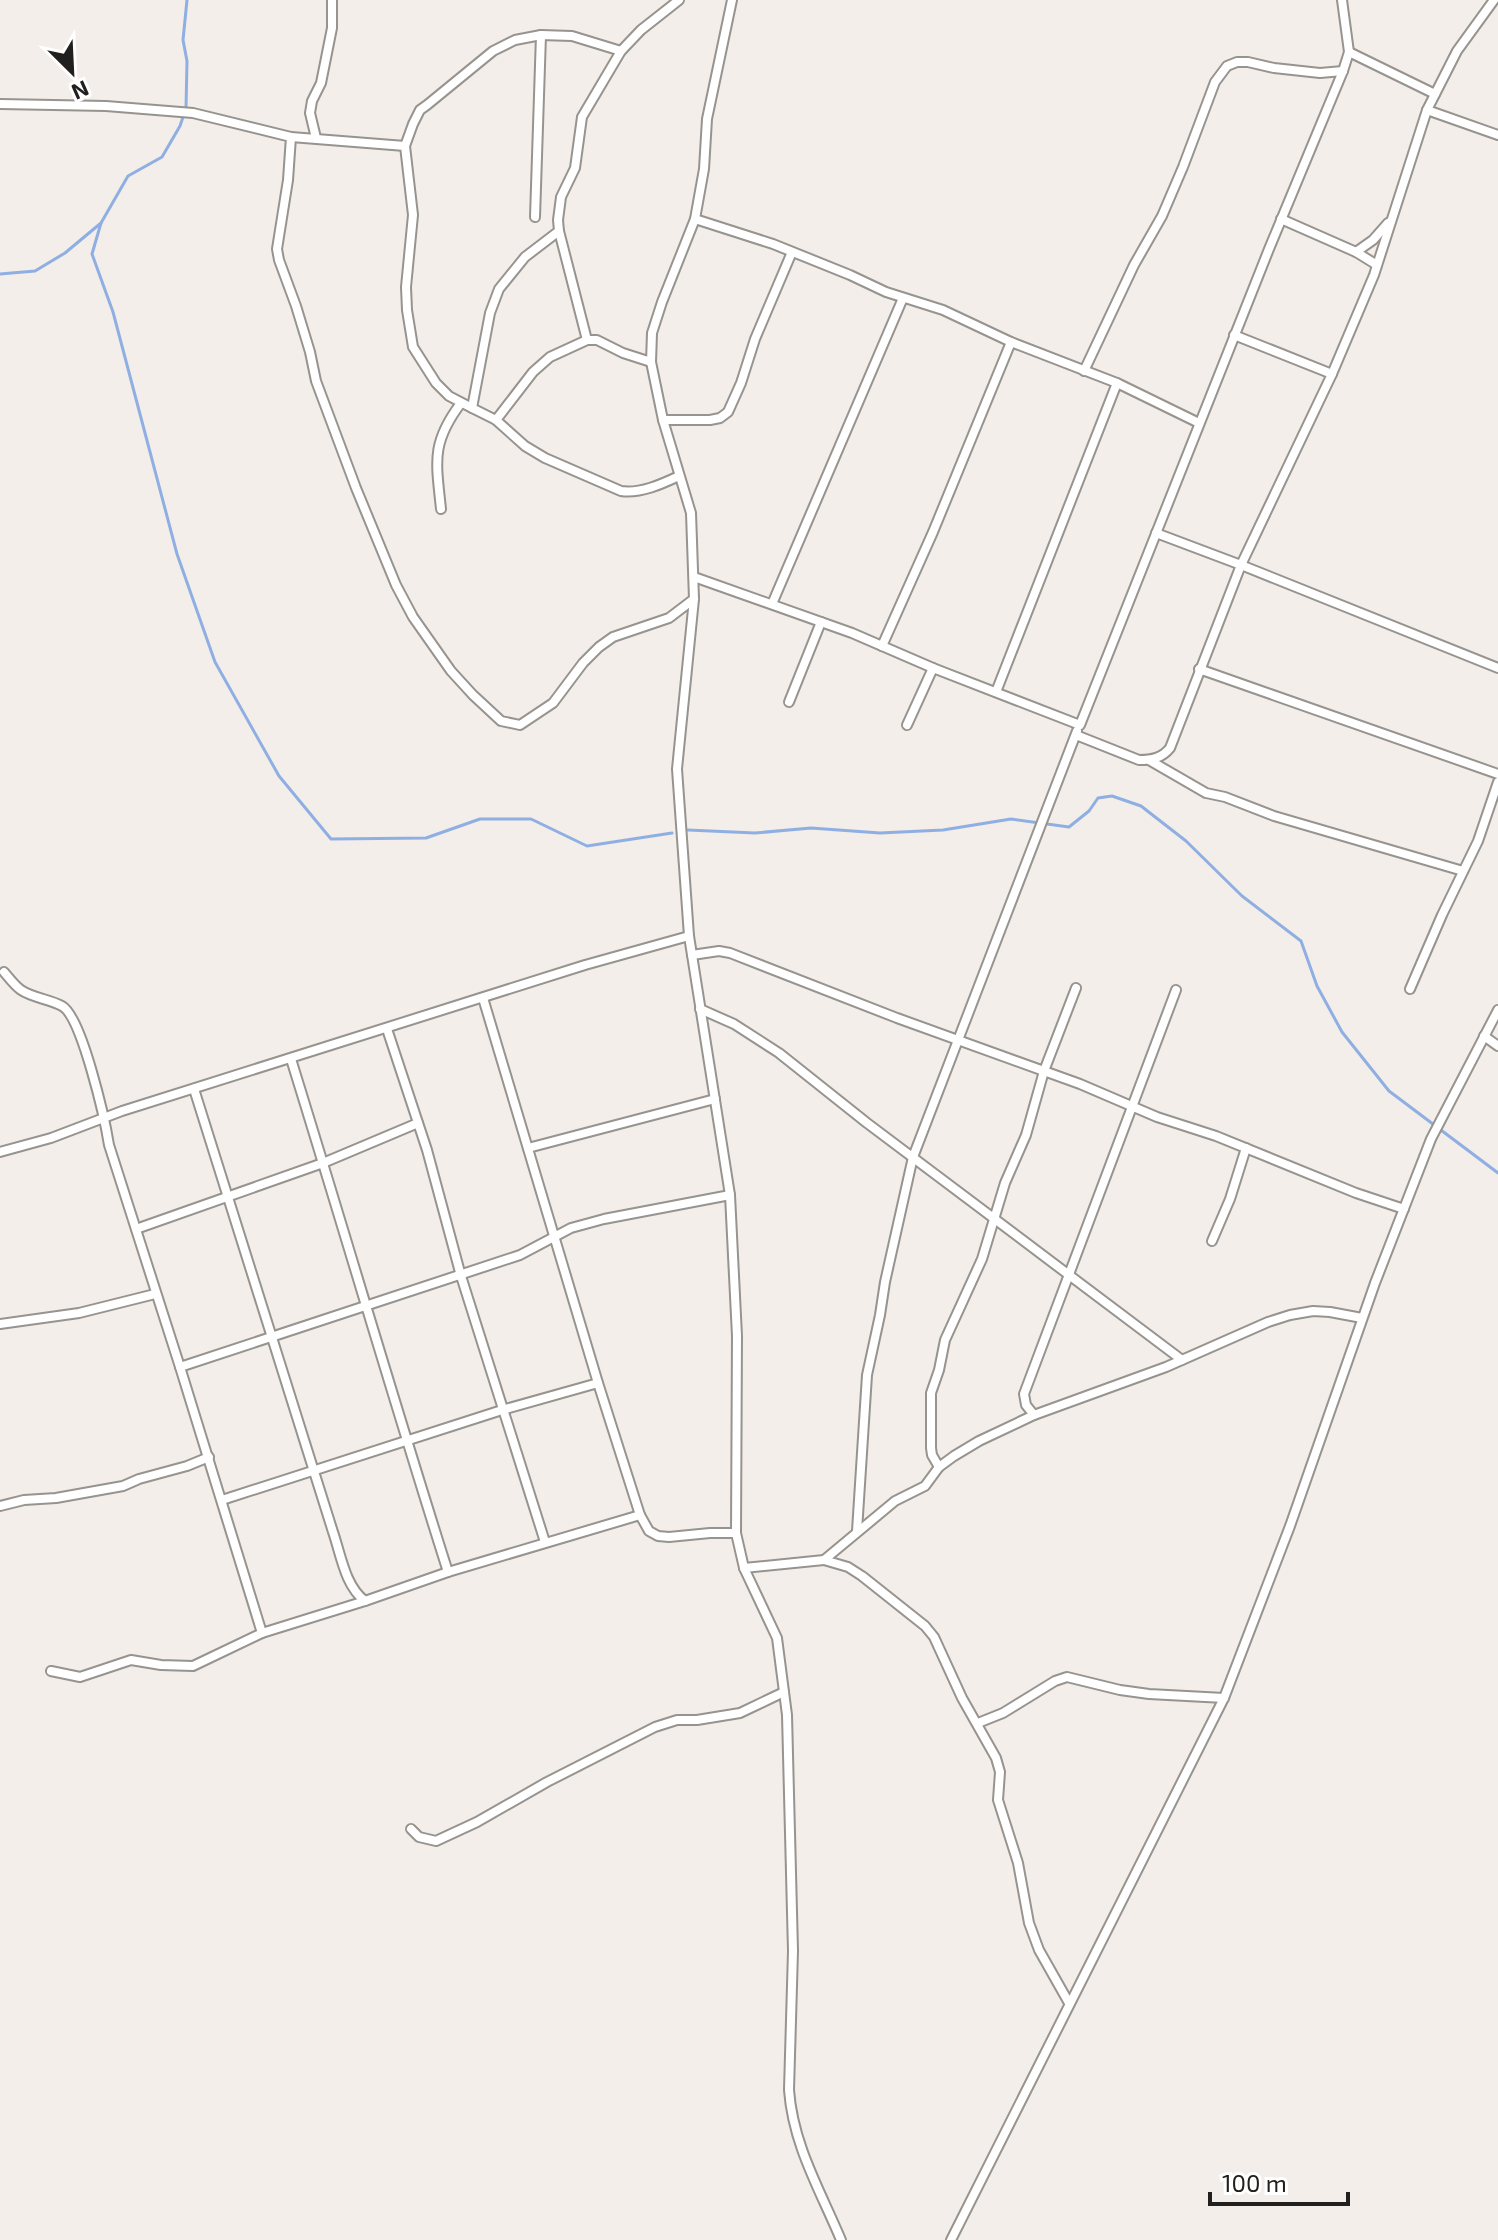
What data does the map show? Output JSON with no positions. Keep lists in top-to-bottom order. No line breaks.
{"scale_bar":"100 m","north":"bottom right"}
